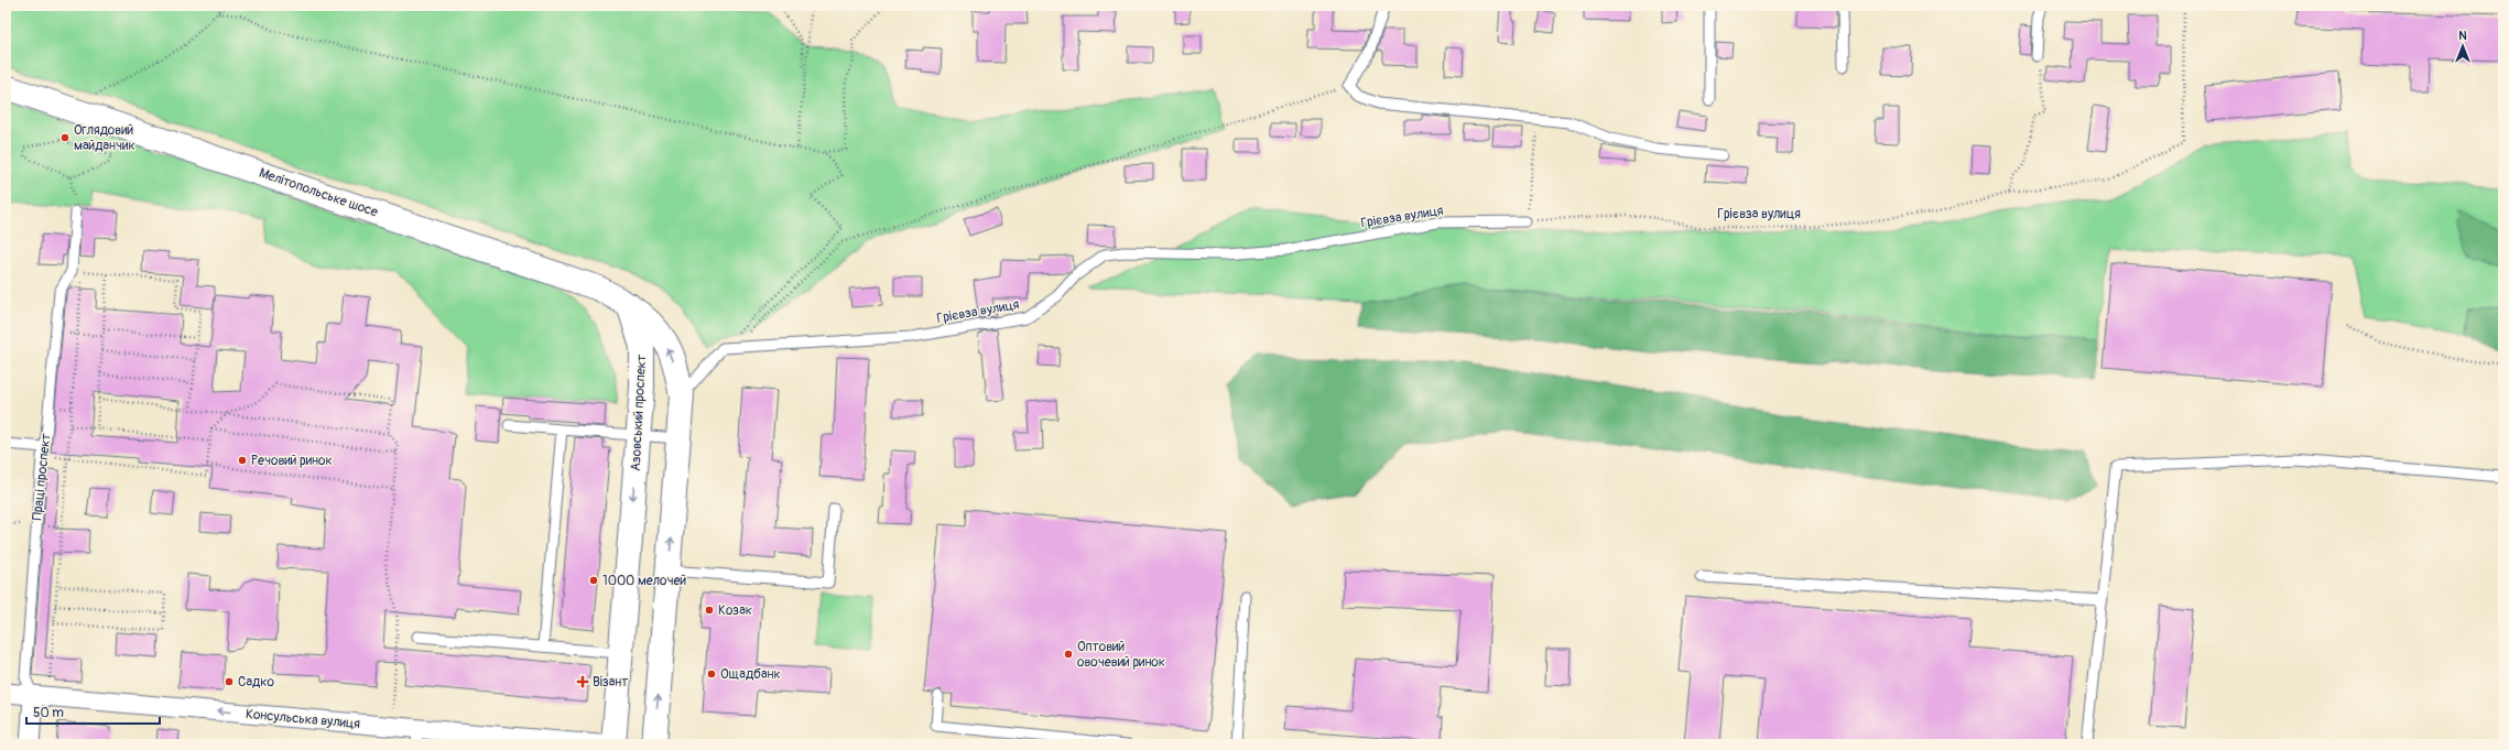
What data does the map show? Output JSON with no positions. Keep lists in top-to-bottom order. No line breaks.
{"streets":{"main road":["Мелітопольське шосе","Азовський проспект"],"street":["Праці проспект","Консульська вулиця"],"lane":["Грієвза вулиця"]},"crossings":[["Мелітопольське шосе","Азовський проспект"],["Праці проспект","Консульська вулиця"]],"one_way":["Консульська вулиця"],"places":{"other":["Оглядовий майданчик","Речовий ринок","1000 мелочей","Козак","Оптовий овочевий ринок","Ощадбанк","Садко"],"health":["Візант"]},"scale_bar":"50 m","north":"top"}
